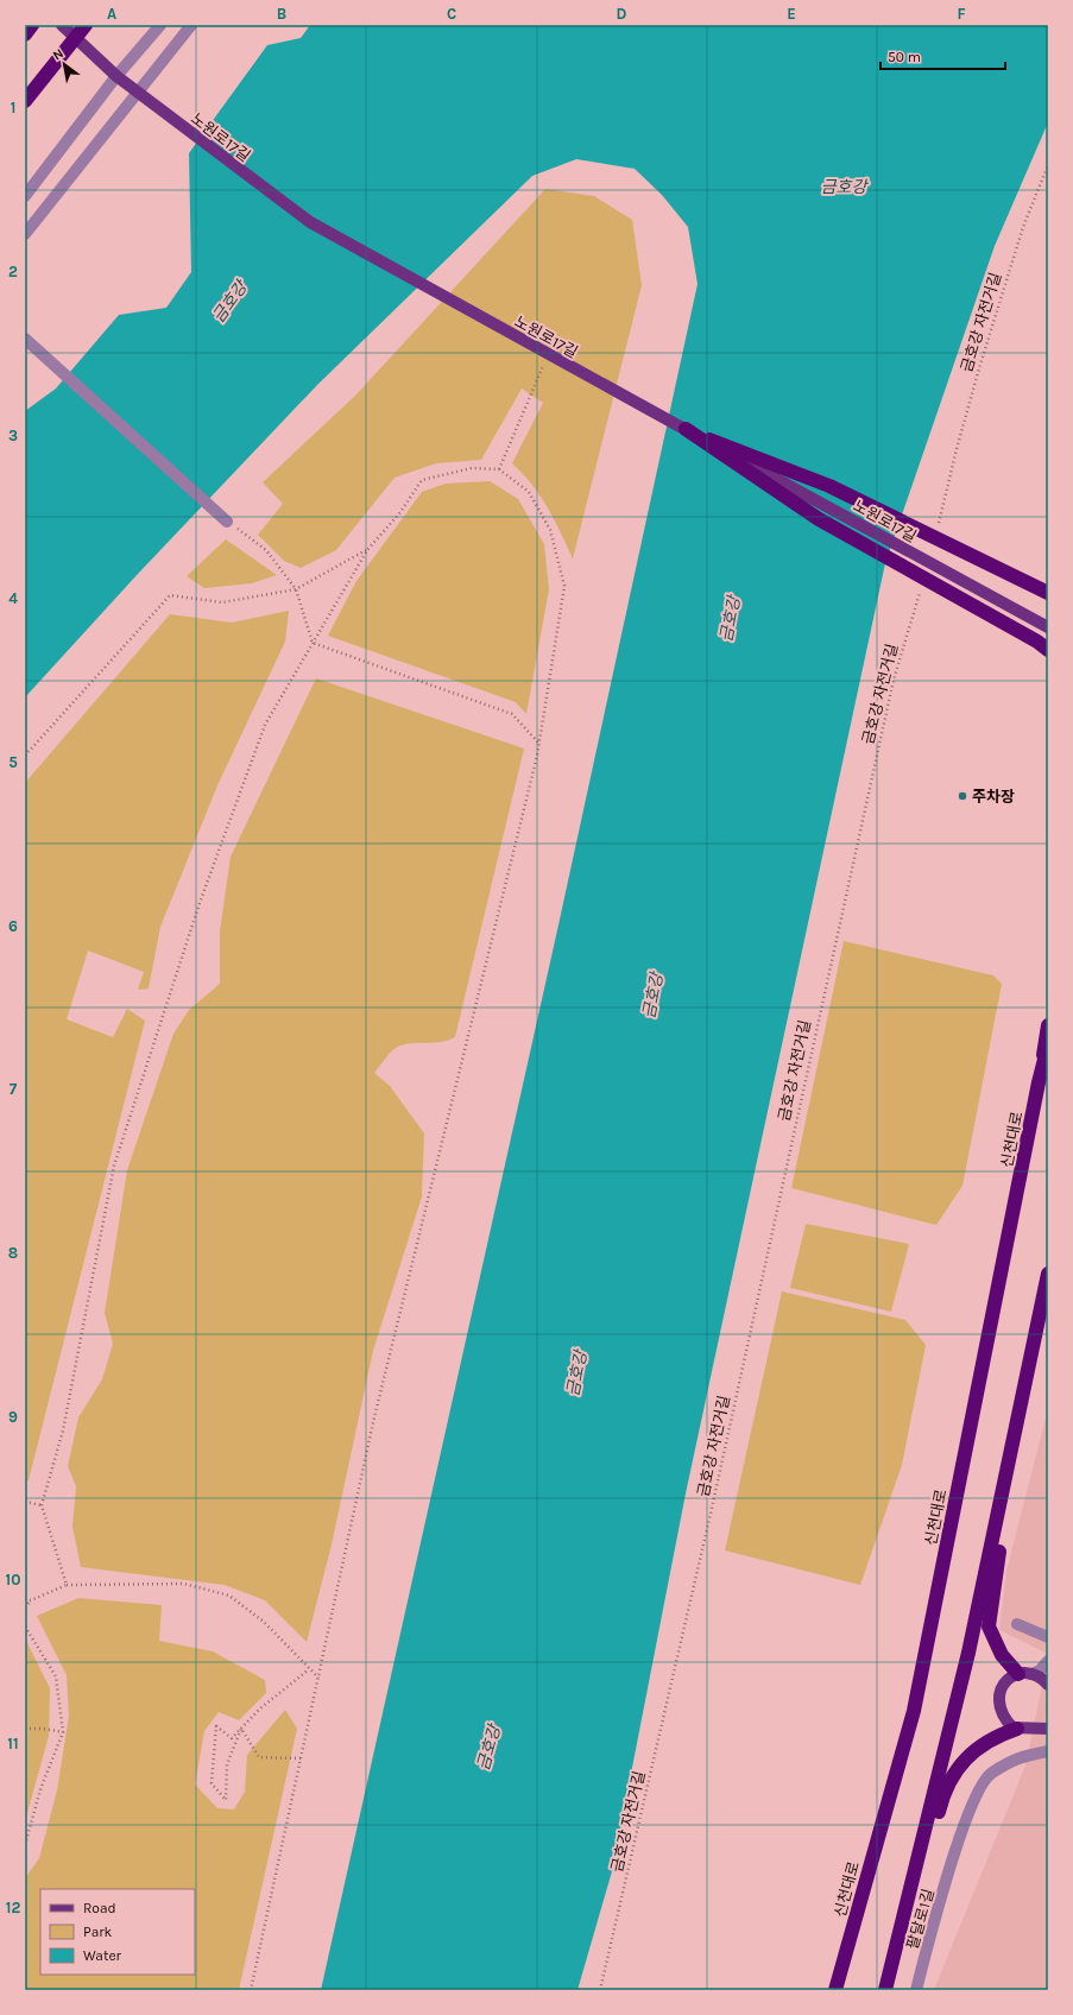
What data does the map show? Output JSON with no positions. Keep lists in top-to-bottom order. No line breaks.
{"streets":{"highway":["신천대로"],"main road":["노원로17길"],"street":["팔달로1길"],"path":["금호강 자전거길"]},"water":["금호강"],"places":["주차장"],"legend":["Road","Park","Water"],"scale_bar":"50 m","north":"top left","grid":{"columns":["A","B","C","D","E","F"],"rows":["1","2","3","4","5","6","7","8","9","10","11","12"]}}
